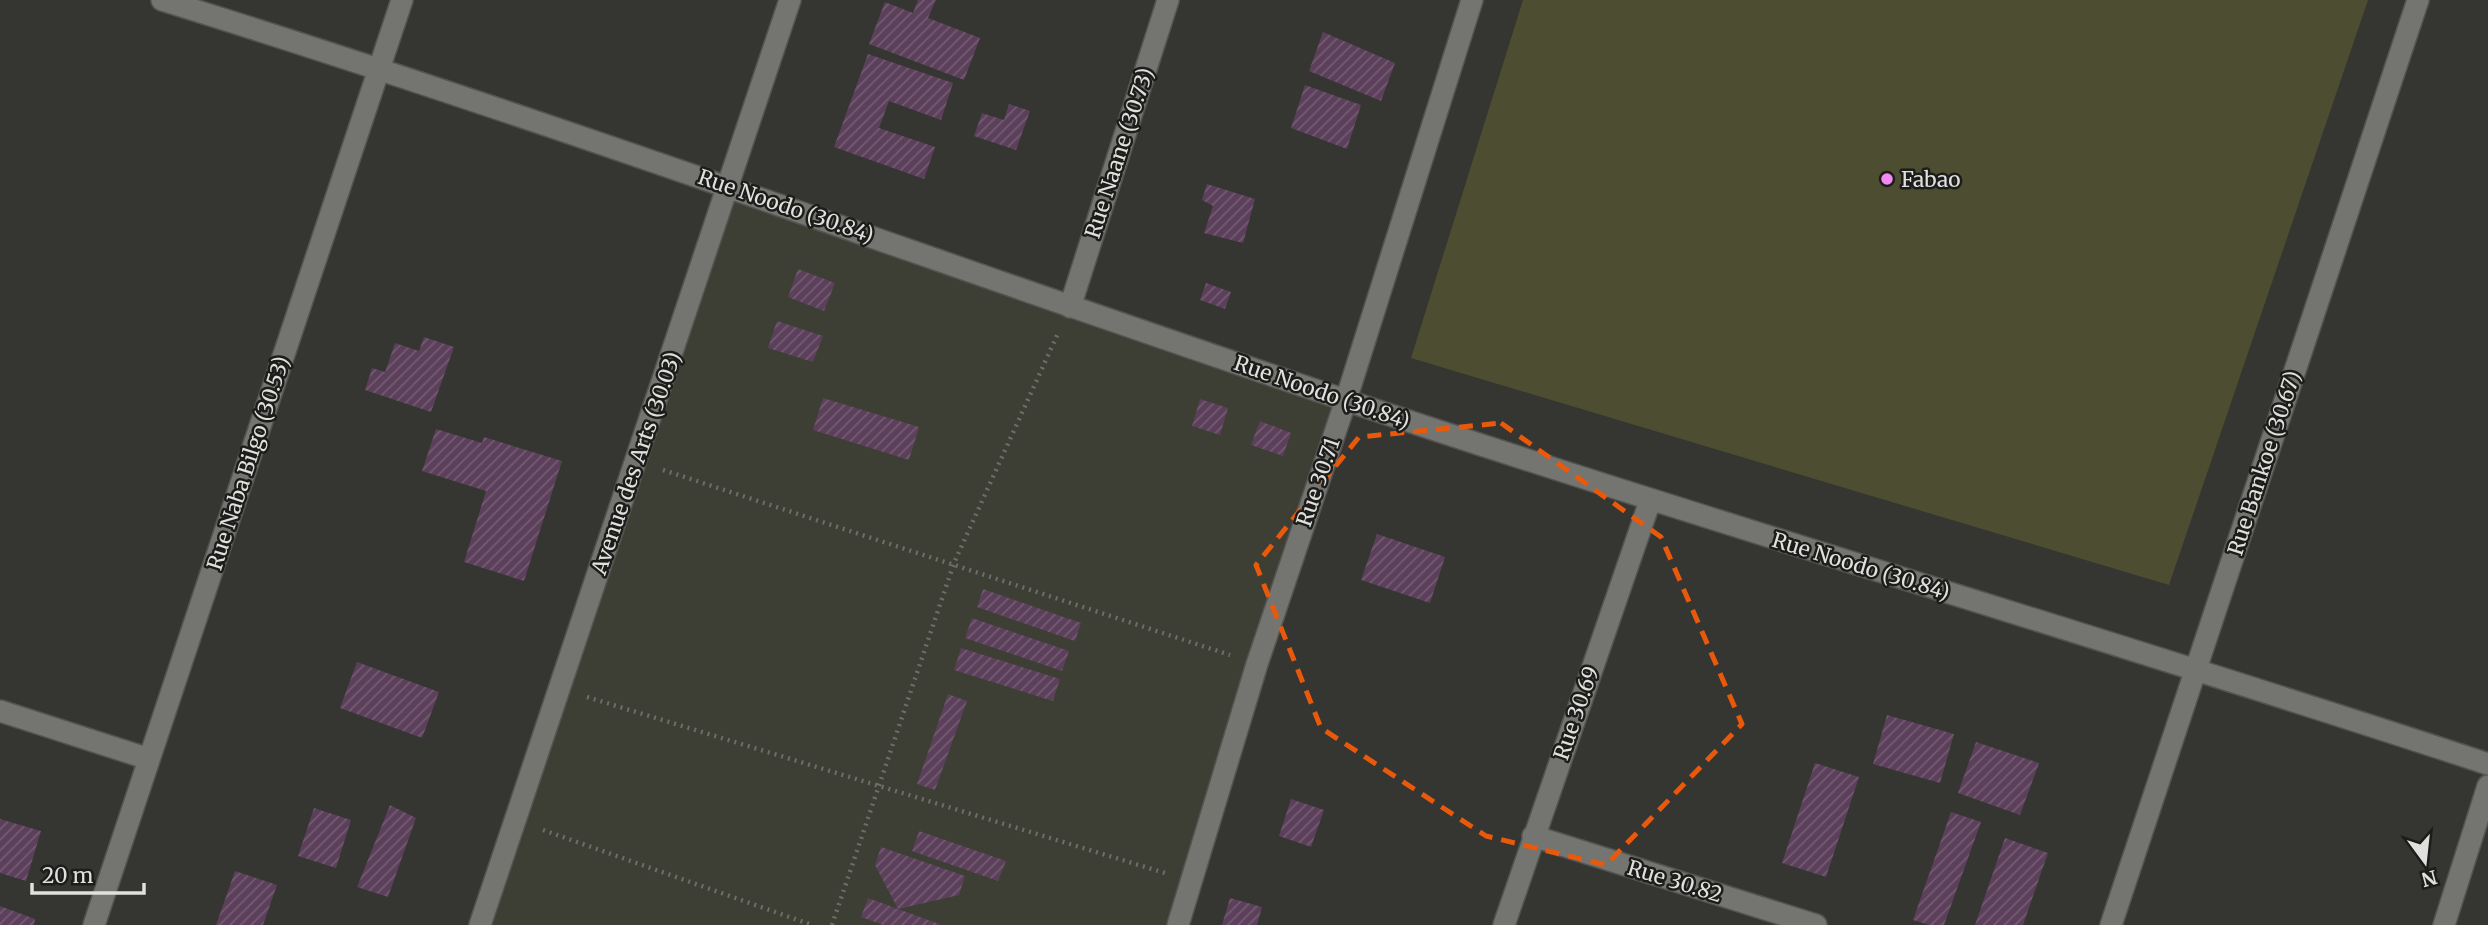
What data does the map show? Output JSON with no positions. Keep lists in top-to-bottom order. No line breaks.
{"streets":{"street":["Rue Naane (30.73)","Rue Noodo (30.84)","Rue Naba Bilgo (30.53)","Avenue des Arts (30.03)","Rue Bankoe (30.67)","Rue 30.71","Rue 30.69","Rue 30.82"]},"crossings":[["Rue Naane (30.73)","Rue Noodo (30.84)"],["Rue Noodo (30.84)","Rue Naba Bilgo (30.53)"],["Rue Noodo (30.84)","Avenue des Arts (30.03)"],["Rue Noodo (30.84)","Rue Bankoe (30.67)"],["Rue Noodo (30.84)","Rue 30.71"],["Rue Noodo (30.84)","Rue 30.69"],["Rue 30.69","Rue 30.82"]],"places":["Fabao"],"scale_bar":"20 m","north":"bottom"}
